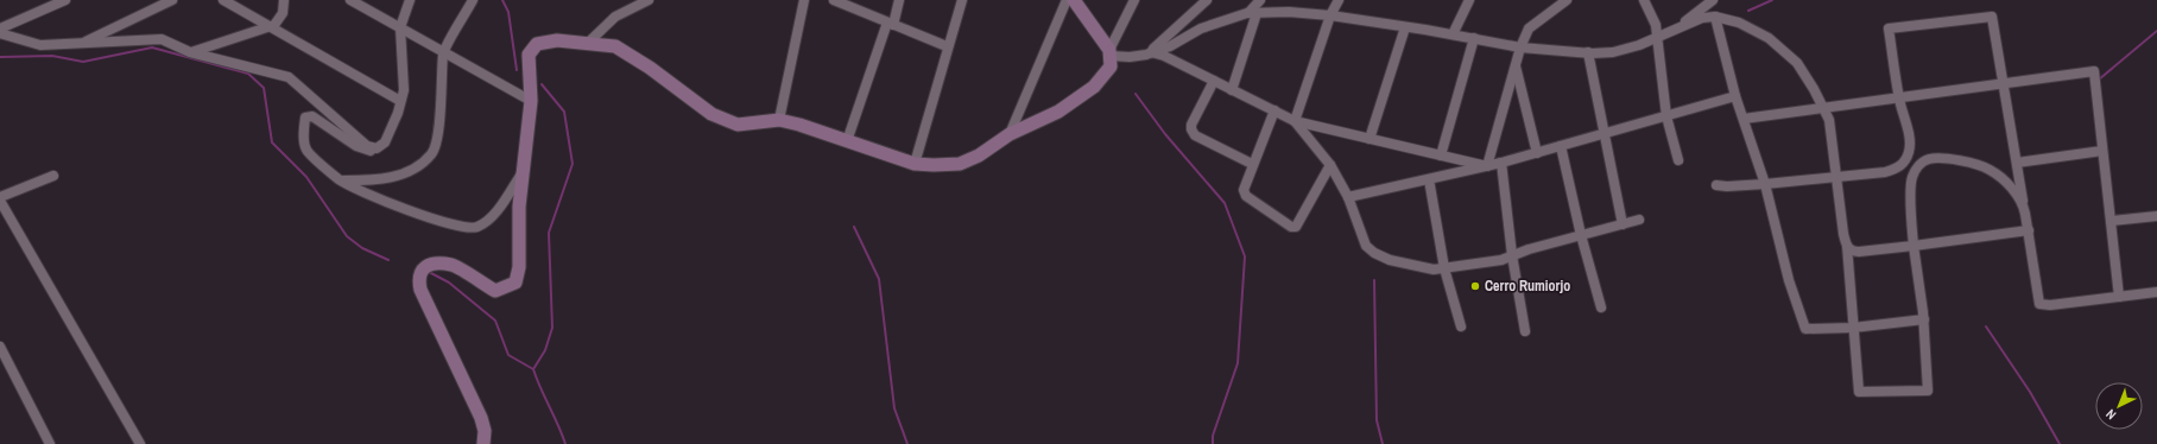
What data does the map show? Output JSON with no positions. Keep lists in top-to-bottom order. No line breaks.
{"places":["Cerro Rumiorjo"],"north":"bottom left"}
